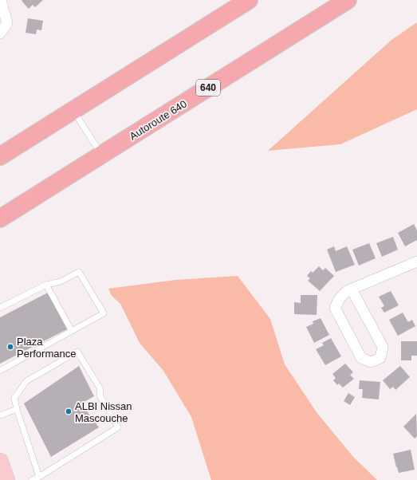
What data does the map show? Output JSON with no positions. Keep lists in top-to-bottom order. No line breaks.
{"streets":{"highway":["640","Autoroute 640"]},"places":["Plaza Performance","ALBI Nissan Mascouche"]}
